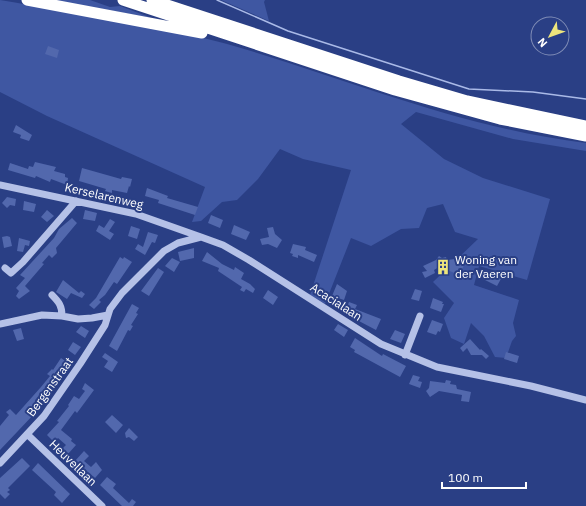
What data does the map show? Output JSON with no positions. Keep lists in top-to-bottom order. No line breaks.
{"streets":{"street":["Kerselarenweg","Acacialaan","Bergenstraat","Heuvellaan"]},"crossings":[["Kerselarenweg","Acacialaan"],["Bergenstraat","Heuvellaan"]],"places":{"building":["Woning van der Vaeren"]},"scale_bar":"100 m","north":"bottom left"}
